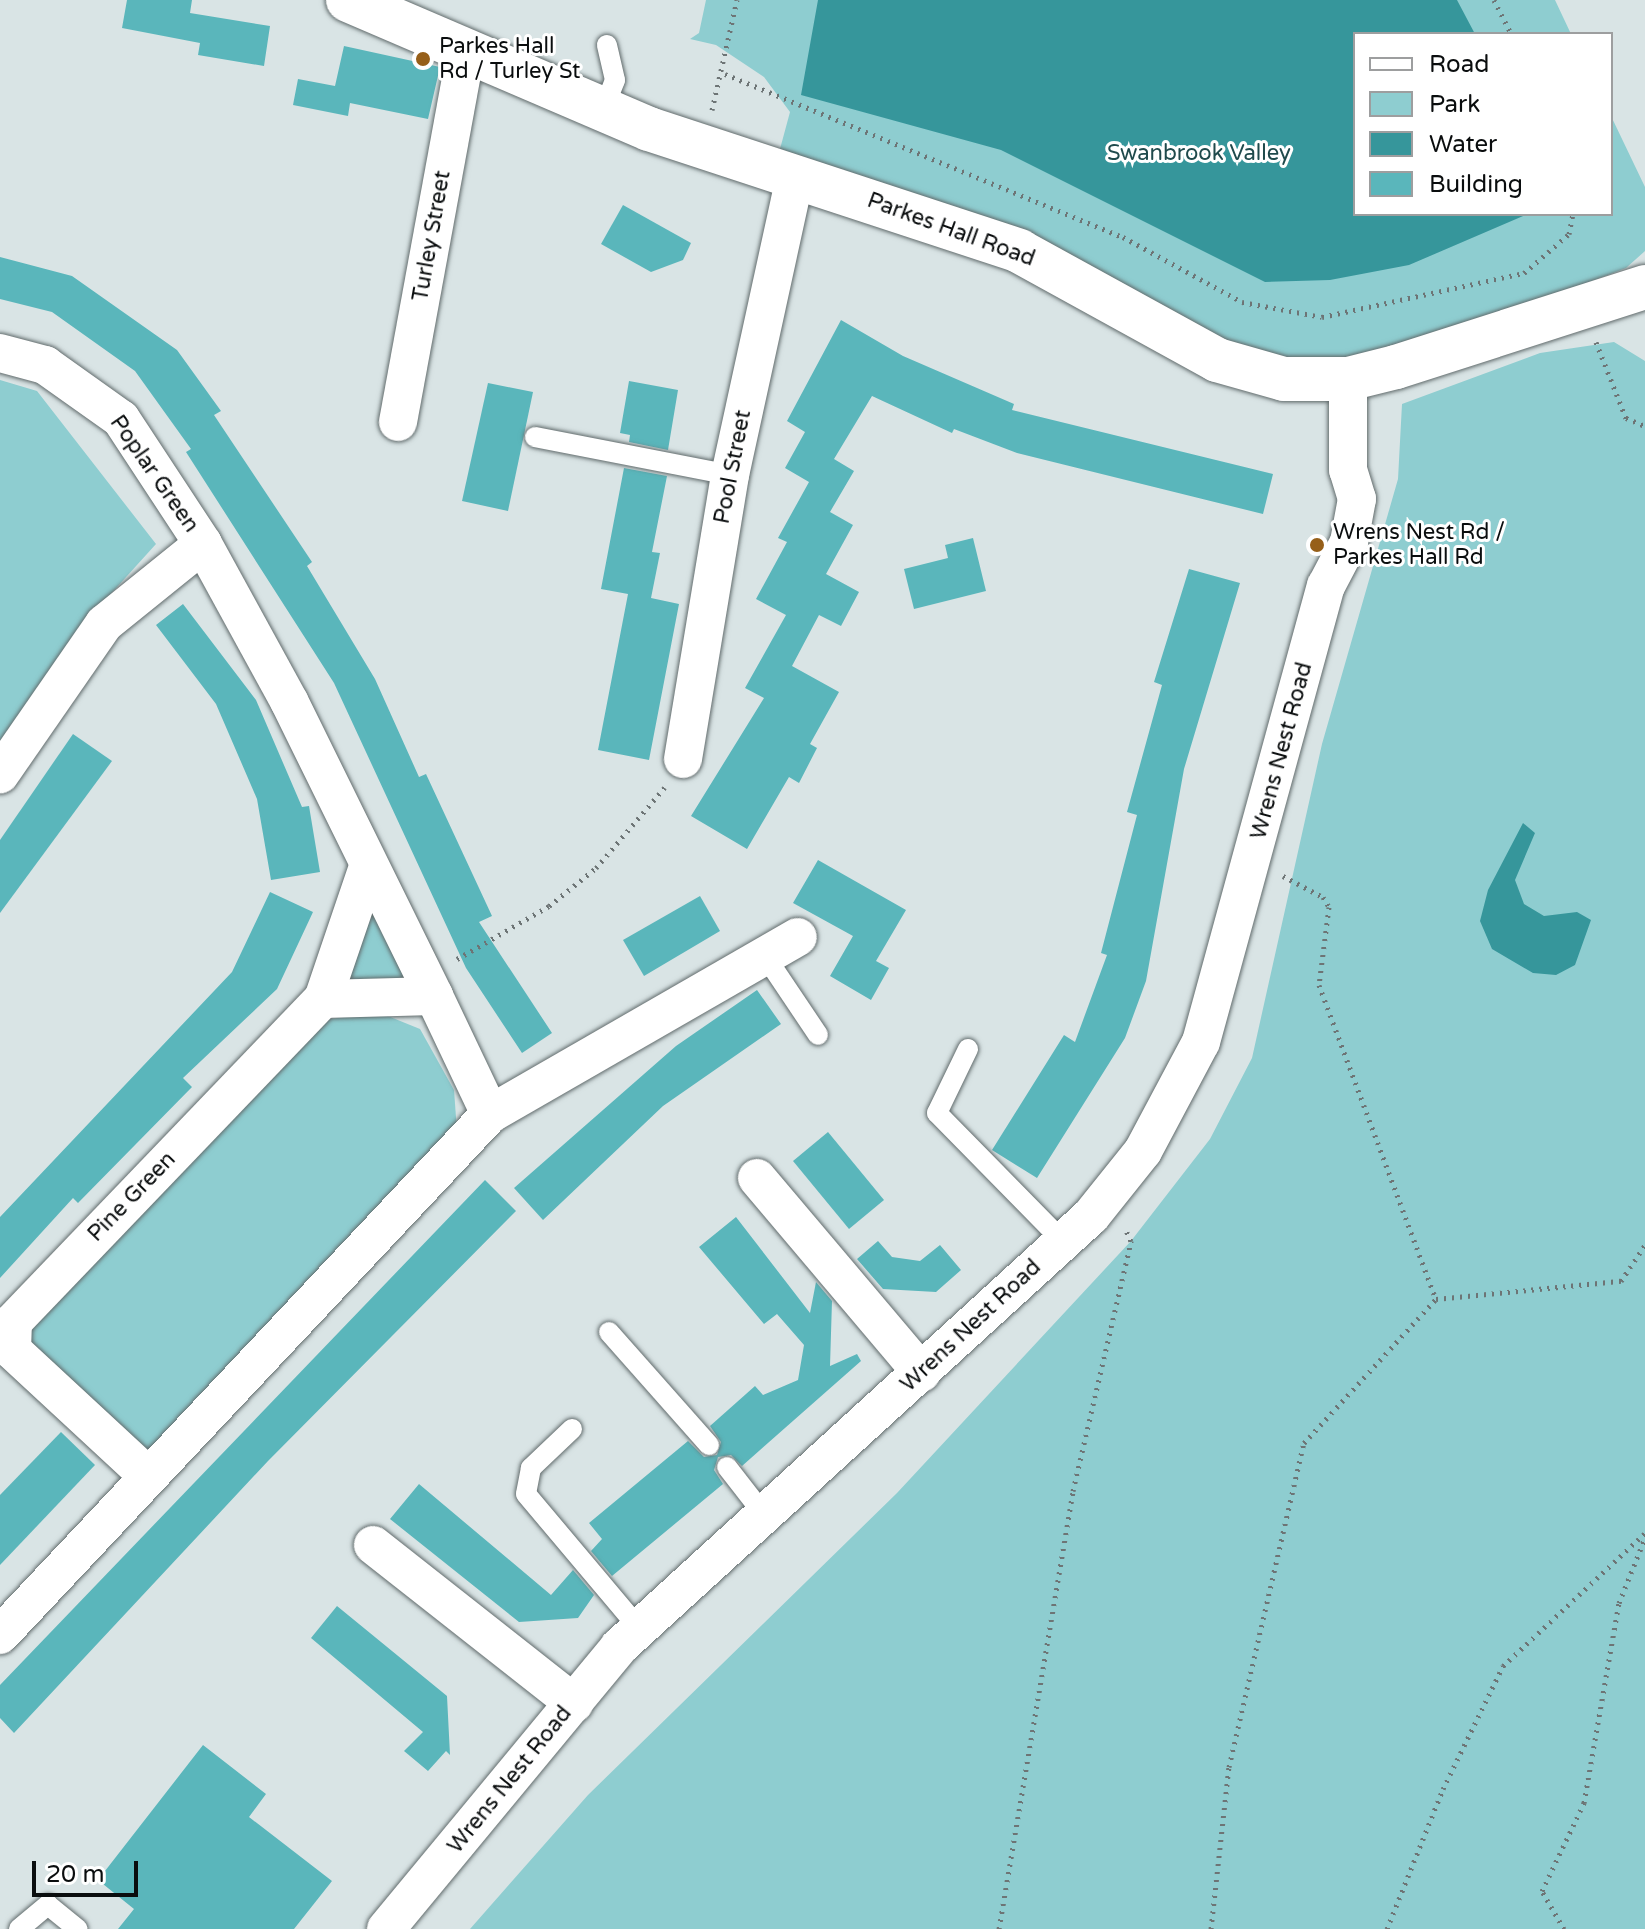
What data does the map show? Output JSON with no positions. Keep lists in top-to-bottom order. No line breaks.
{"streets":{"street":["Parkes Hall Road","Turley Street","Pool Street","Poplar Green","Wrens Nest Road","Pine Green"]},"crossings":[["Parkes Hall Road","Turley Street"],["Parkes Hall Road","Pool Street"],["Parkes Hall Road","Wrens Nest Road"]],"parks":["Swanbrook Valley"],"places":["Parkes Hall Rd / Turley St","Wrens Nest Rd / Parkes Hall Rd"],"legend":["Road","Park","Water","Building"],"scale_bar":"20 m"}
